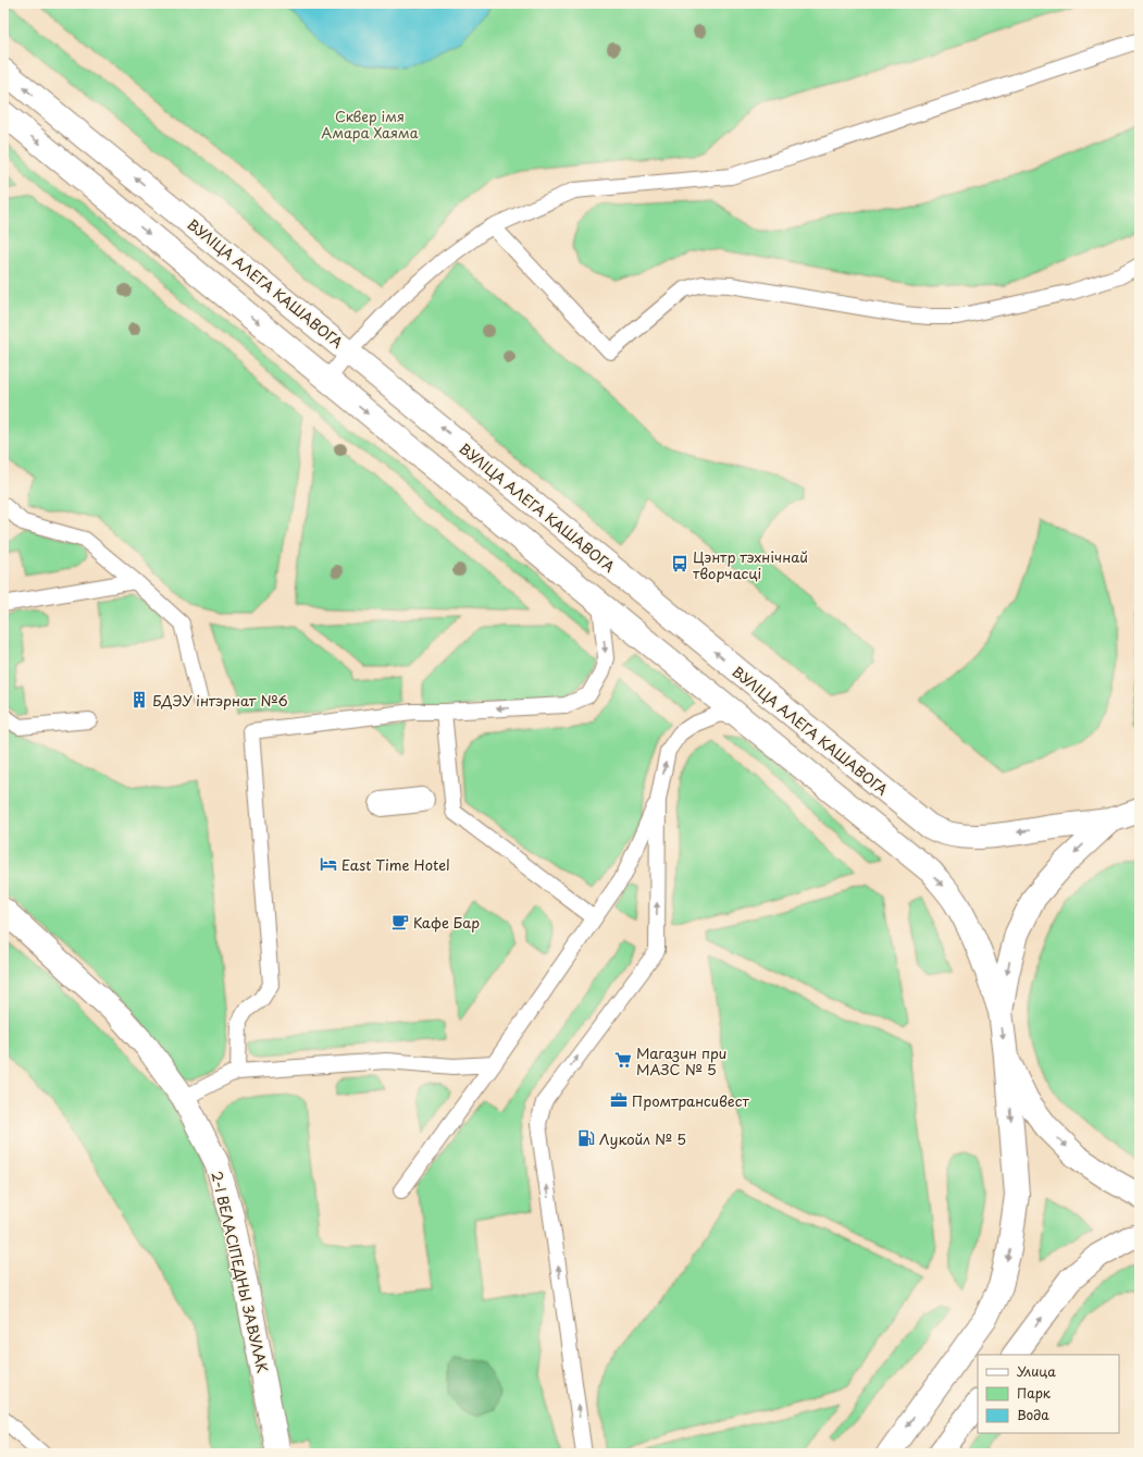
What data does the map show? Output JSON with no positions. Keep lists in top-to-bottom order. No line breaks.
{"streets":{"main road":["ВУЛІЦА АЛЕГА КАШАВОГА","2-І ВЕЛАСІПЕДНЫ ЗАВУЛАК"]},"parks":["Сквер імя Амара Хаяма"],"places":{"bus stop":["Цэнтр тэхнічнай творчасці"],"building":["БДЭУ інтэрнат №6"],"hotel":["East Time Hotel"],"cafe":["Кафе Бар"],"supermarket":["Магазин при МАЗС № 5"],"office":["Промтрансивест"],"fuel station":["Лукойл № 5"]},"legend":["Улица","Парк","Вода"]}
